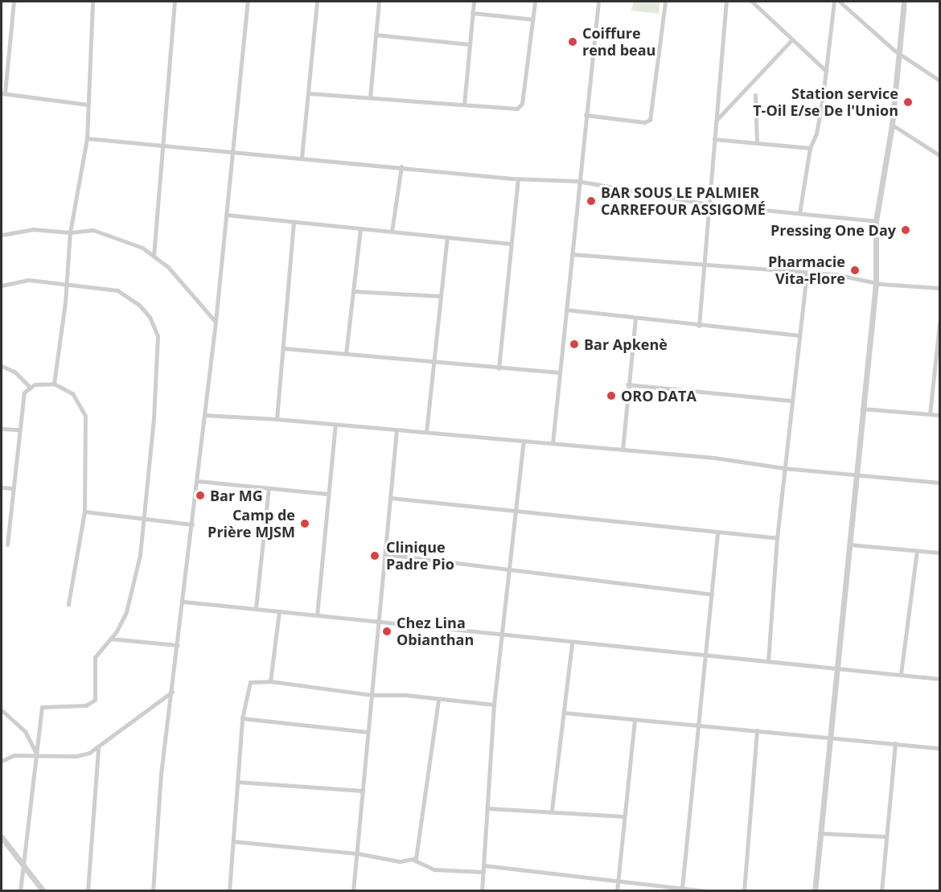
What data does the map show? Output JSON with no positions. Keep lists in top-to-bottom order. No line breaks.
{"places":["Coiffure rend beau","Station service T-Oil E/se De l'Union","BAR SOUS LE PALMIER CARREFOUR ASSIGOMÉ","Pressing One Day","Pharmacie Vita-Flore","Bar Apkenè","ORO DATA","Bar MG","Camp de Prière MJSM","Clinique Padre Pio","Chez Lina Obianthan"]}
